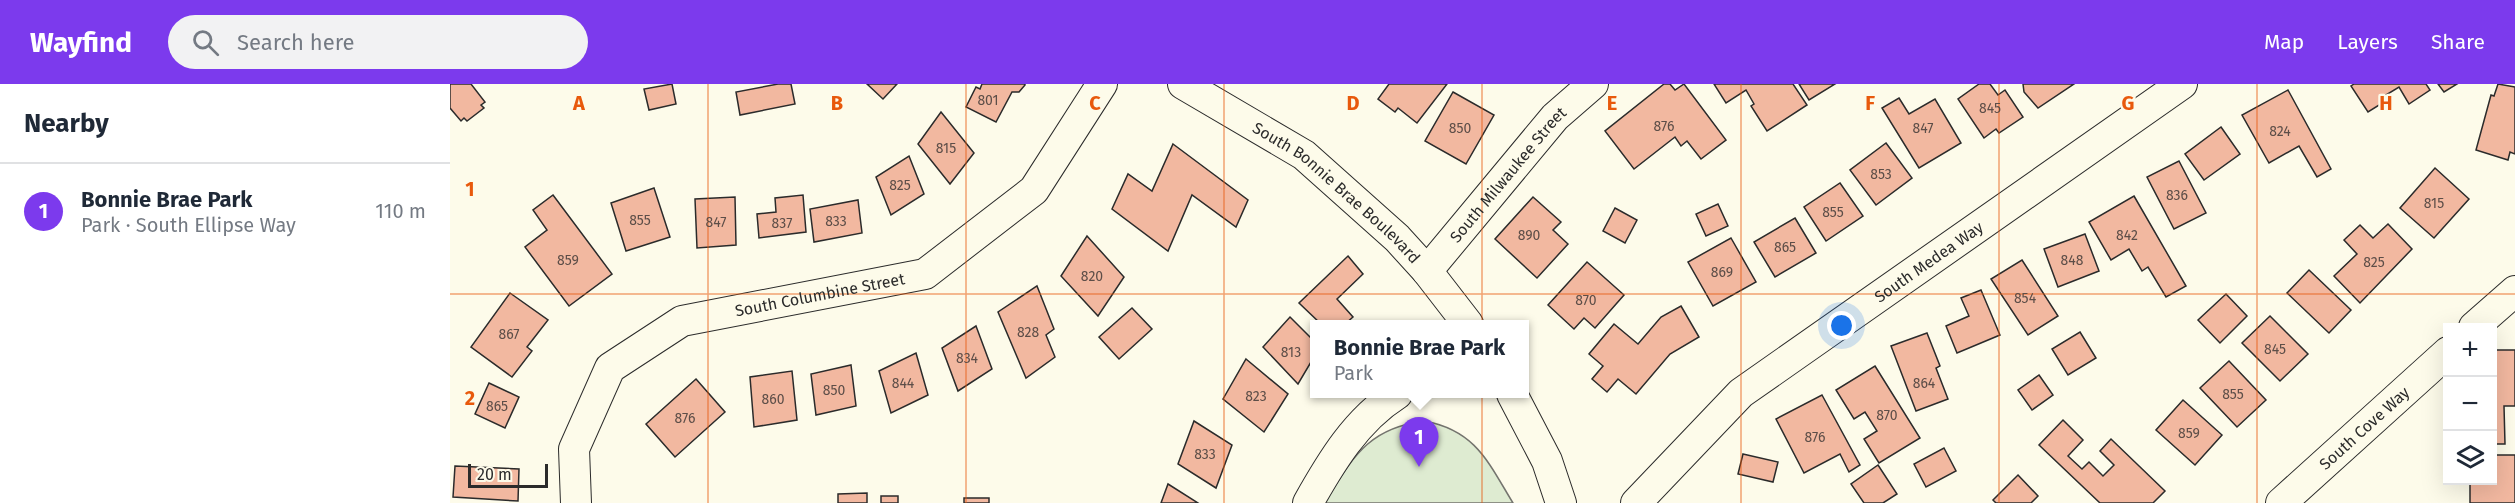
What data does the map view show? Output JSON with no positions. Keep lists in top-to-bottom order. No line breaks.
{"streets":{"street":["South Milwaukee Street","South Bonnie Brae Boulevard","South Medea Way","South Columbine Street","South Cove Way"]},"crossings":[["South Milwaukee Street","South Bonnie Brae Boulevard"]],"house_numbers":["801","845","876","850","847","824","815","853","825","836","815","855","855","833","847","837","890","842","865","859","848","825","869","820","854","870","828","867","845","813","834","844","864","850","855","823","860","865","870","876","859","876","833"],"scale_bar":"20 m","page":{"header":"Wayfind","search":"Search here","nav":["Map","Layers","Share"],"heading":"Nearby","list":[{"mark":"1","name":"Bonnie Brae Park","note":"Park · South Ellipse Way","value":"110 m"}],"popup":["Bonnie Brae Park","Park"],"map_buttons":["+","−"],"pins":"1","scale":"20 m"},"grid":{"columns":["A","B","C","D","E","F","G","H"],"rows":["1","2"]}}
